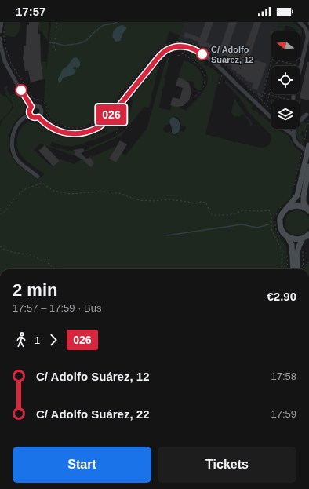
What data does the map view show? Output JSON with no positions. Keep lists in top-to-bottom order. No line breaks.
{"places":["C/ Adolfo Suárez, 12"],"lines":["bus line 026"],"north":"left","page":{"status":"17:57","on_map":"026","heading":["2 min","17:57 – 17:59 · Bus","€2.90"],"legs":["1","026"],"list":[{"name":"C/ Adolfo Suárez, 12","value":"17:58"},{"name":"C/ Adolfo Suárez, 22","value":"17:59"}],"buttons":["Start","Tickets"]}}
